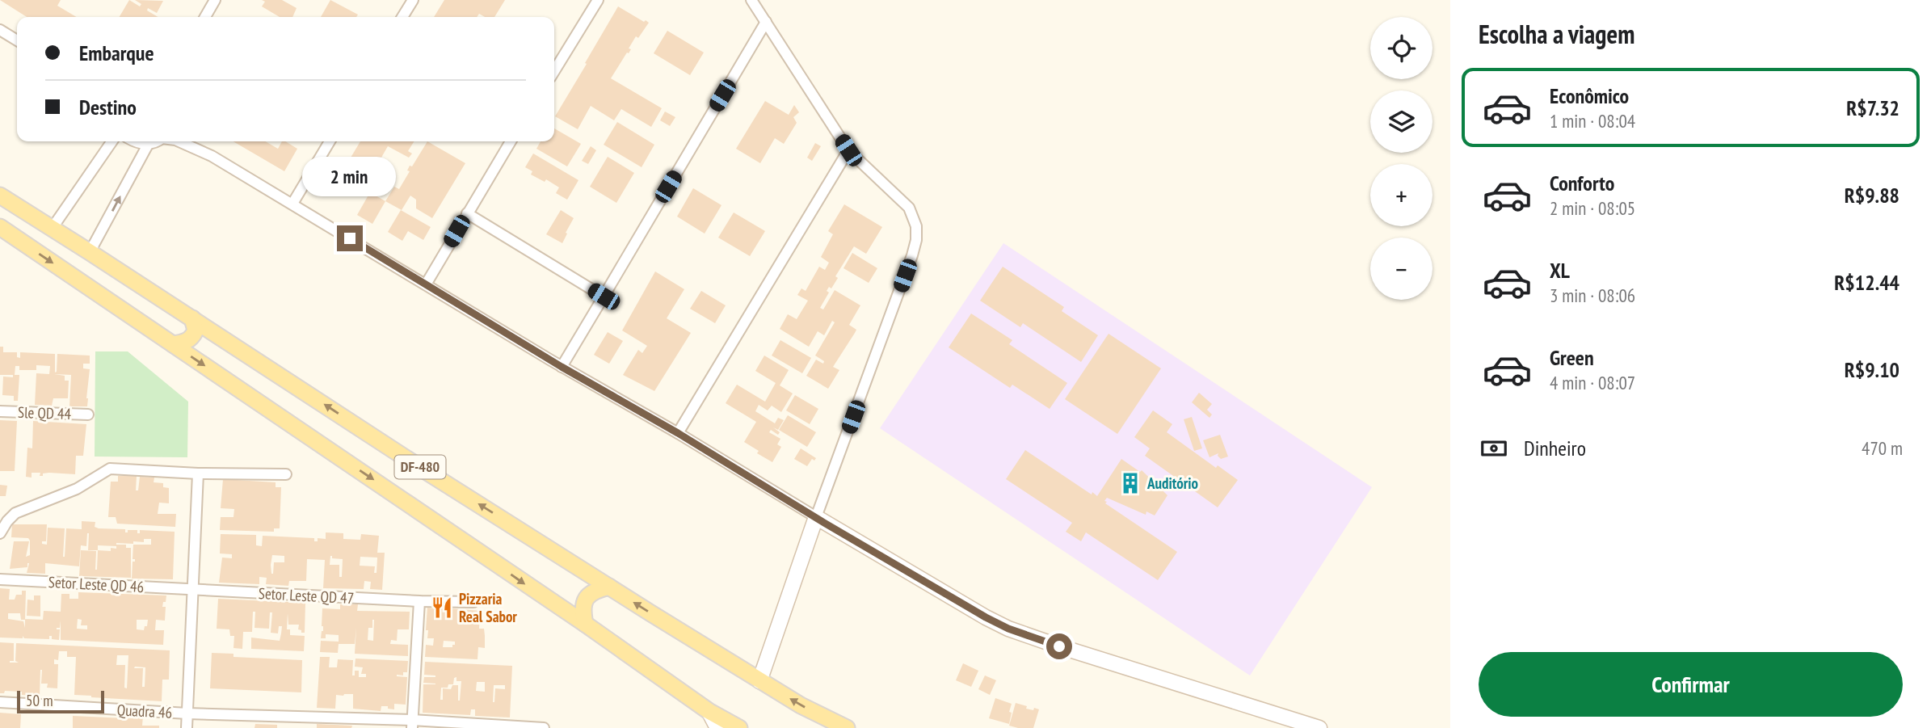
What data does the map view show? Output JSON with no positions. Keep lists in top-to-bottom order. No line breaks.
{"streets":{"main road":["DF-480"],"street":["Sle QD 44","Setor Leste QD 46","Setor Leste QD 47","Quadra 46"]},"crossings":[["Setor Leste QD 46","Setor Leste QD 47"]],"places":{"building":["Auditório"],"restaurant":["Pizzaria Real Sabor"]},"scale_bar":"50 m","page":{"heading":"Escolha a viagem","map_buttons":["+","−"],"banner":["Embarque","Destino"],"list":[{"name":"Econômico","note":"1 min · 08:04","value":"R$7.32"},{"name":"Conforto","note":"2 min · 08:05","value":"R$9.88"},{"name":"XL","note":"3 min · 08:06","value":"R$12.44"},{"name":"Green","note":"4 min · 08:07","value":"R$9.10"}],"bubble":"2 min","pay":["Dinheiro","470 m"],"buttons":"Confirmar","scale":"50 m"}}
